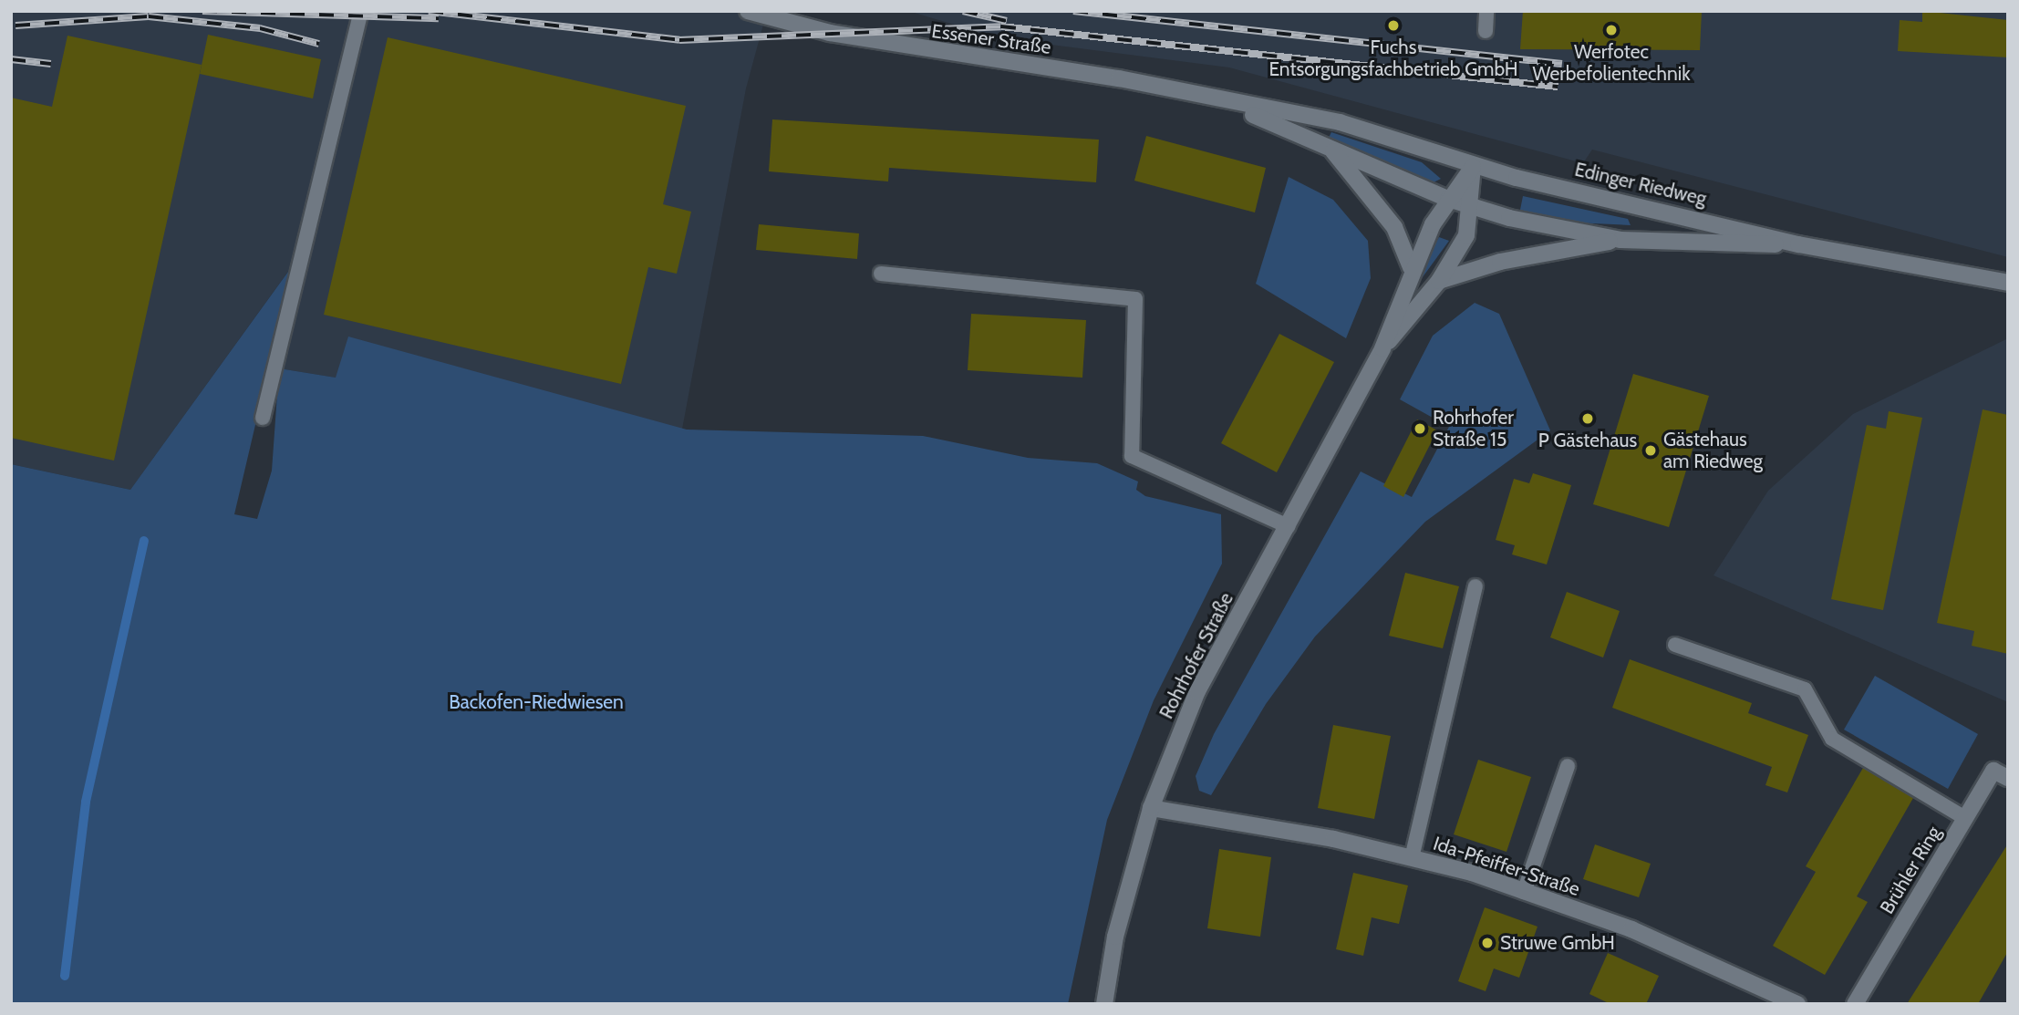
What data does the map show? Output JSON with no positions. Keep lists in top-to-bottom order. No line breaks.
{"streets":{"main road":["Essener Straße","Edinger Riedweg","Rohrhofer Straße","Ida-Pfeiffer-Straße","Brühler Ring"]},"crossings":[["Essener Straße","Edinger Riedweg"],["Essener Straße","Rohrhofer Straße"],["Edinger Riedweg","Rohrhofer Straße"],["Rohrhofer Straße","Ida-Pfeiffer-Straße"]],"parks":["Backofen-Riedwiesen"],"places":["Fuchs Entsorgungsfachbetrieb GmbH","Werfotec Werbefolientechnik","P Gästehaus","Rohrhofer Straße 15","Gästehaus am Riedweg","Struwe GmbH"]}
